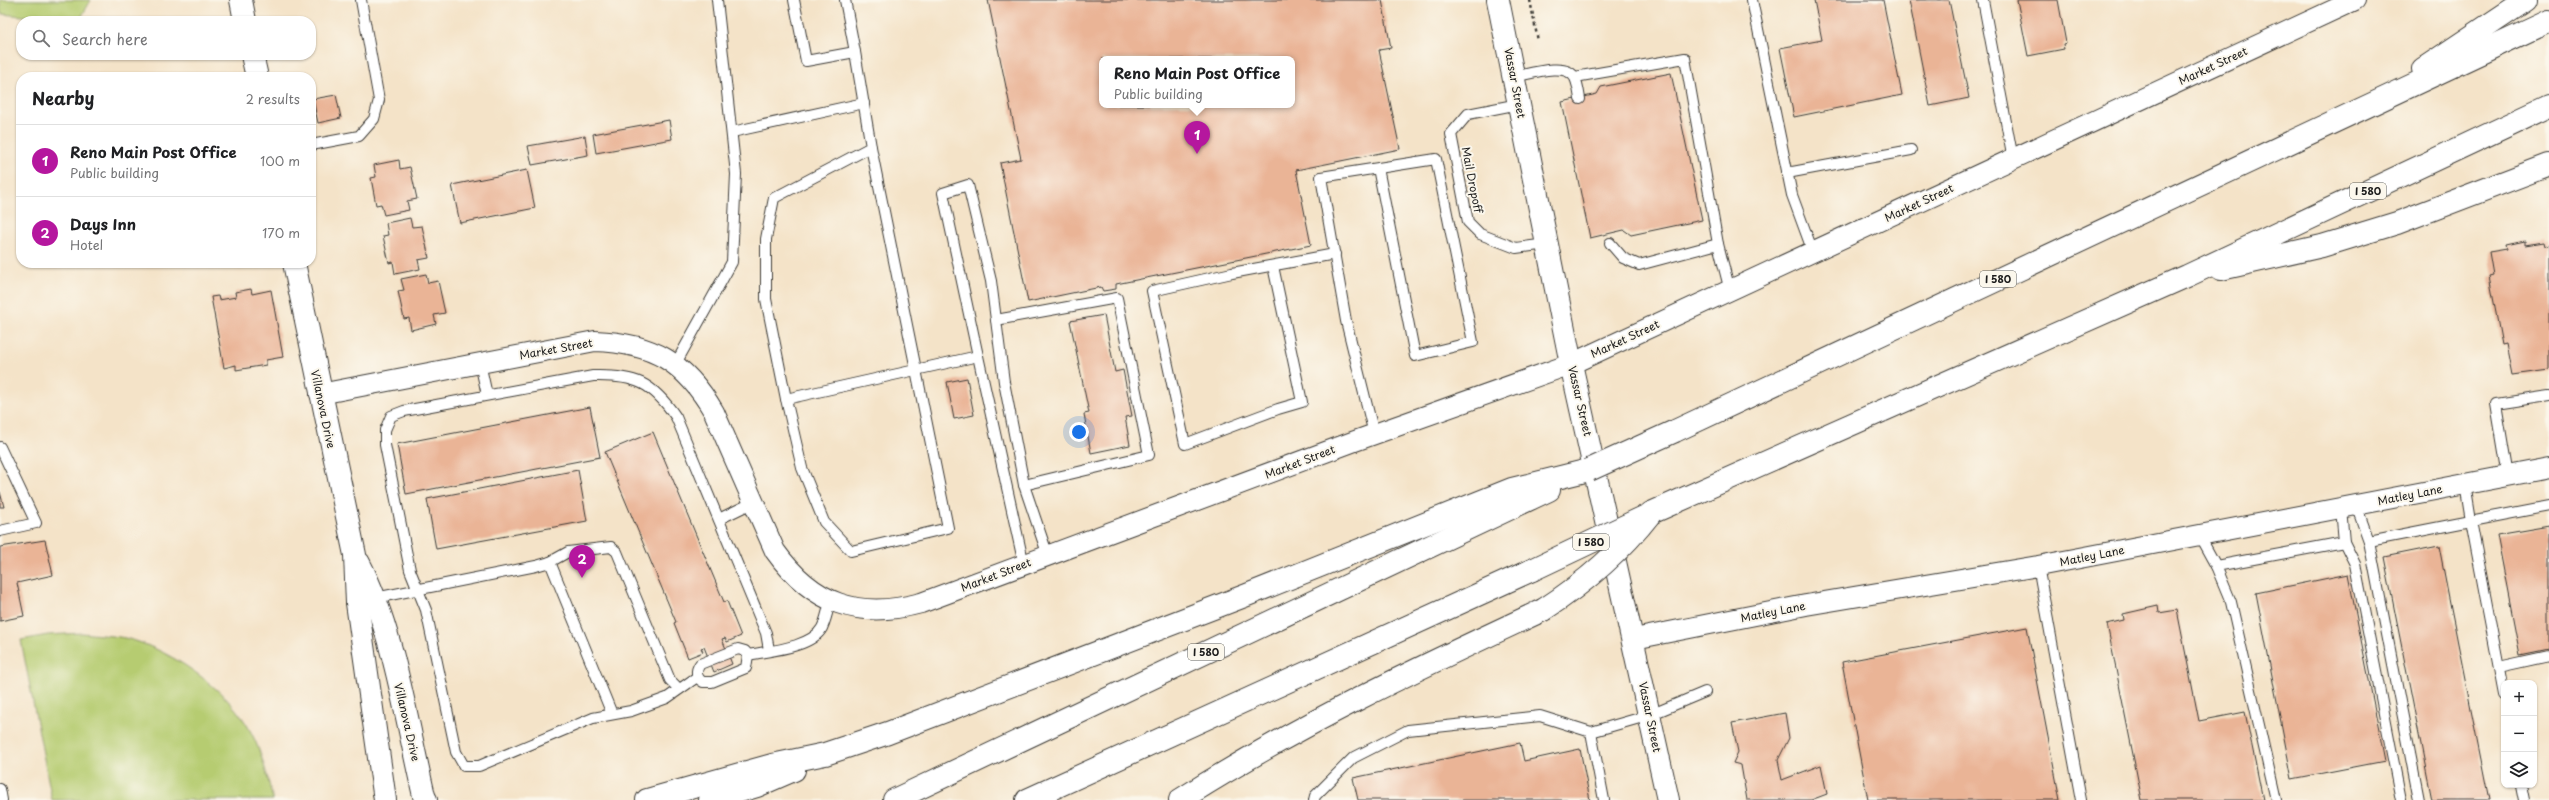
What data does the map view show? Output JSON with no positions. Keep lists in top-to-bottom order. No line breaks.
{"streets":{"main road":["Vassar Street","I 580","Villanova Drive"],"street":["Market Street","Matley Lane"],"lane":["Mail Dropoff"]},"crossings":[["Market Street","Vassar Street"],["Market Street","Villanova Drive"],["Vassar Street","Mail Dropoff"],["Vassar Street","Matley Lane"]],"page":{"search":"Search here","popup":["Reno Main Post Office","Public building"],"heading":["Nearby","2 results"],"pins":["1","2"],"list":[{"mark":"1","name":"Reno Main Post Office","note":"Public building","value":"100 m"},{"mark":"2","name":"Days Inn","note":"Hotel","value":"170 m"}],"map_buttons":["+","−"]}}
